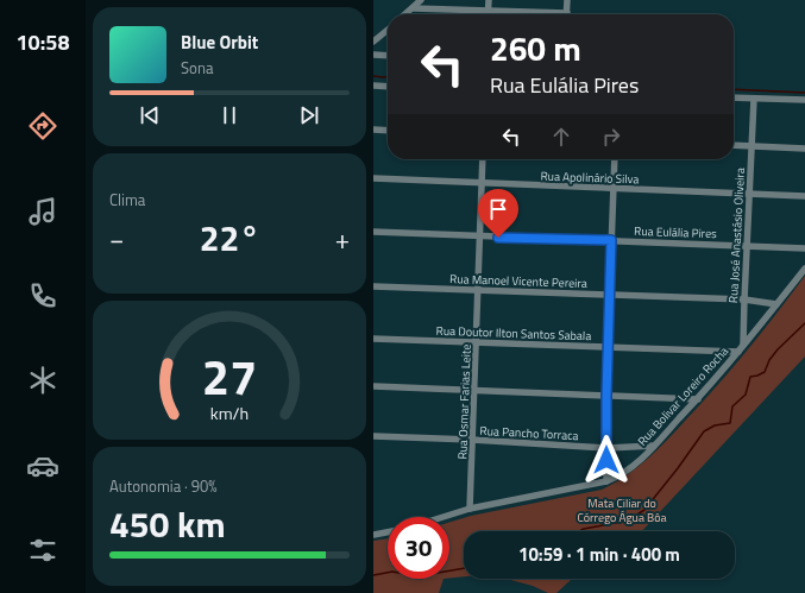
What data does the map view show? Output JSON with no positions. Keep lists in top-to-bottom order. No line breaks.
{"streets":{"street":["Rua Apolinário Silva","Rua Eulália Pires","Rua José Anastásio Oliveira","Rua Manoel Vicente Pereira","Rua Doutor Ilton Santos Sabala","Rua Bolivar Loreiro Rocha","Rua Osmar Farias Leite","Rua Pancho Torraca"]},"crossings":[["Rua Apolinário Silva","Rua José Anastásio Oliveira"],["Rua Apolinário Silva","Rua Osmar Farias Leite"],["Rua Eulália Pires","Rua José Anastásio Oliveira"],["Rua Eulália Pires","Rua Osmar Farias Leite"],["Rua José Anastásio Oliveira","Rua Manoel Vicente Pereira"],["Rua José Anastásio Oliveira","Rua Bolivar Loreiro Rocha"],["Rua Manoel Vicente Pereira","Rua Bolivar Loreiro Rocha"],["Rua Manoel Vicente Pereira","Rua Osmar Farias Leite"],["Rua Doutor Ilton Santos Sabala","Rua Bolivar Loreiro Rocha"],["Rua Doutor Ilton Santos Sabala","Rua Osmar Farias Leite"],["Rua Bolivar Loreiro Rocha","Rua Osmar Farias Leite"],["Rua Bolivar Loreiro Rocha","Rua Pancho Torraca"],["Rua Osmar Farias Leite","Rua Pancho Torraca"]],"parks":["Mata Ciliar do Córrego Água Bôa"],"page":{"tabs":"10:58","turn":["260 m","Rua Eulália Pires"],"song":["Blue Orbit","Sona"],"tile":["Clima",["Autonomia · 90%","450 km"]],"heat":["−","22°","+"],"limit":"30","trip":"10:59 · 1 min · 400 m","gauge":["27","km/h"]}}
